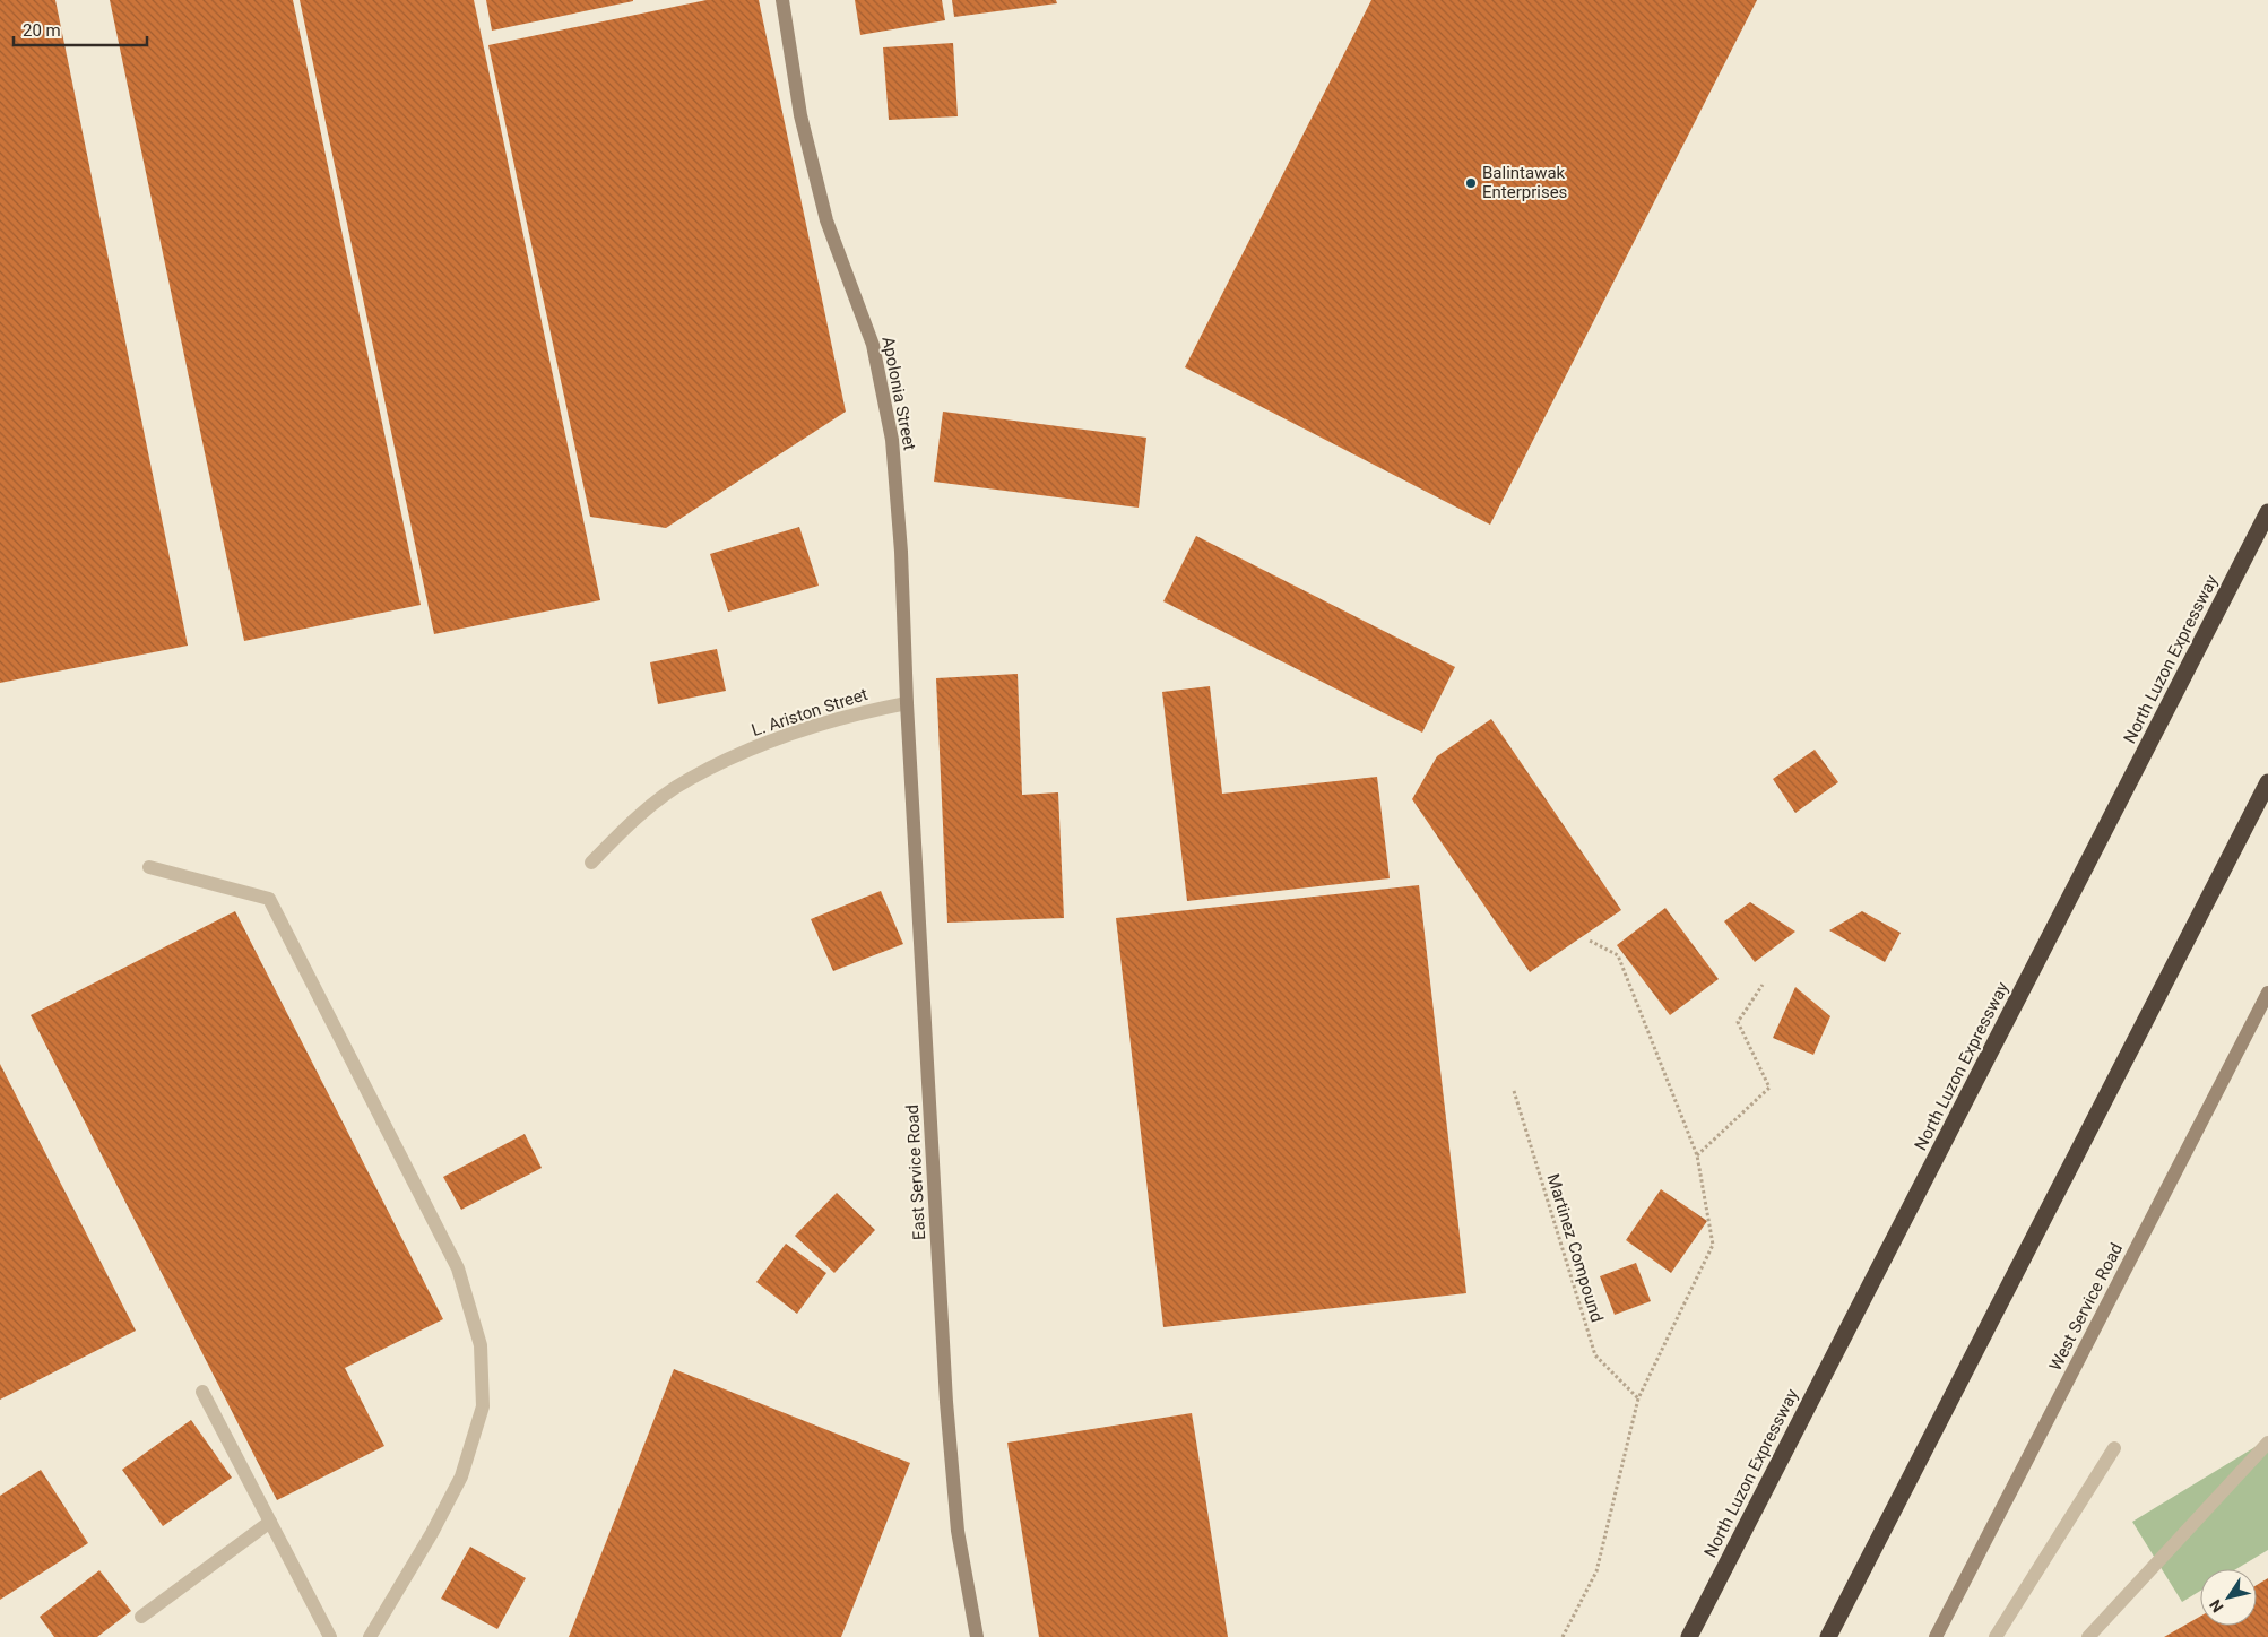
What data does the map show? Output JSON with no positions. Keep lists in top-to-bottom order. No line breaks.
{"streets":{"highway":["North Luzon Expressway"],"main road":["Apolonia Street","East Service Road","West Service Road"],"street":["L. Ariston Street"],"path":["Martinez Compound"]},"crossings":[["Apolonia Street","L. Ariston Street"],["Apolonia Street","East Service Road"],["L. Ariston Street","East Service Road"]],"places":["Balintawak Enterprises"],"scale_bar":"20 m","north":"bottom left"}
